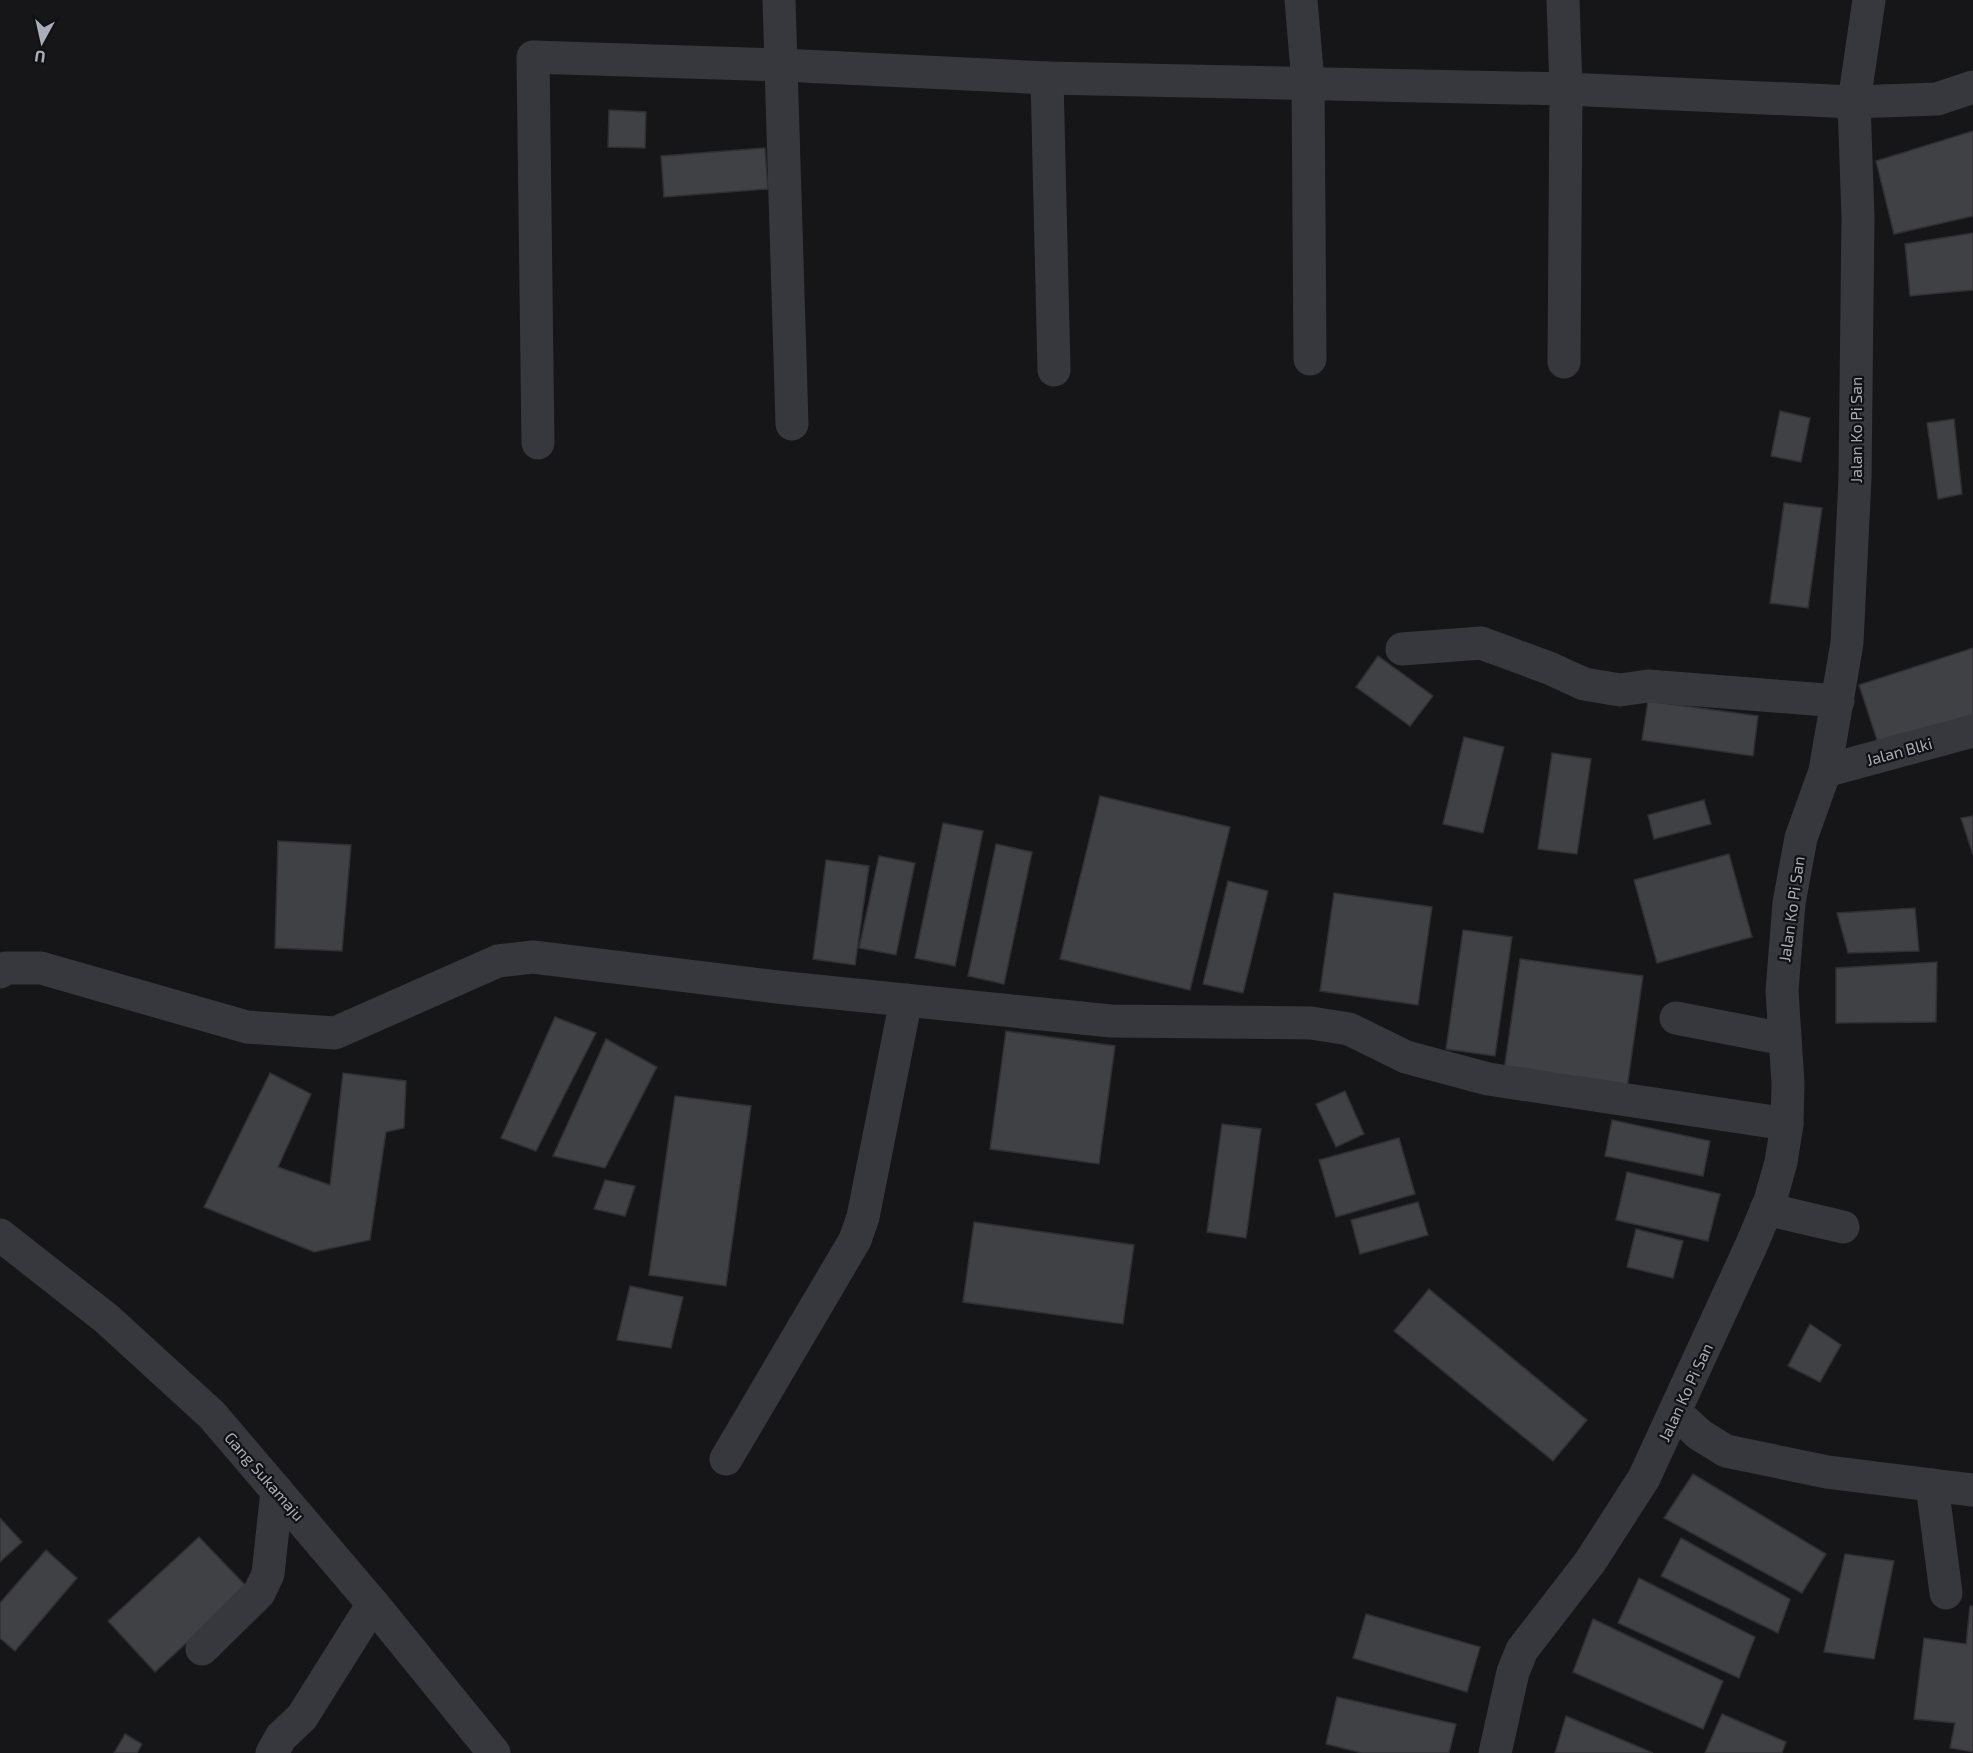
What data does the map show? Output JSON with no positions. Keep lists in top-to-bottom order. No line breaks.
{"streets":{"street":["Jalan Ko Pi San","Jalan Blki","Gang Sukamaju"]},"crossings":[["Jalan Ko Pi San","Jalan Blki"]],"north":"bottom"}
